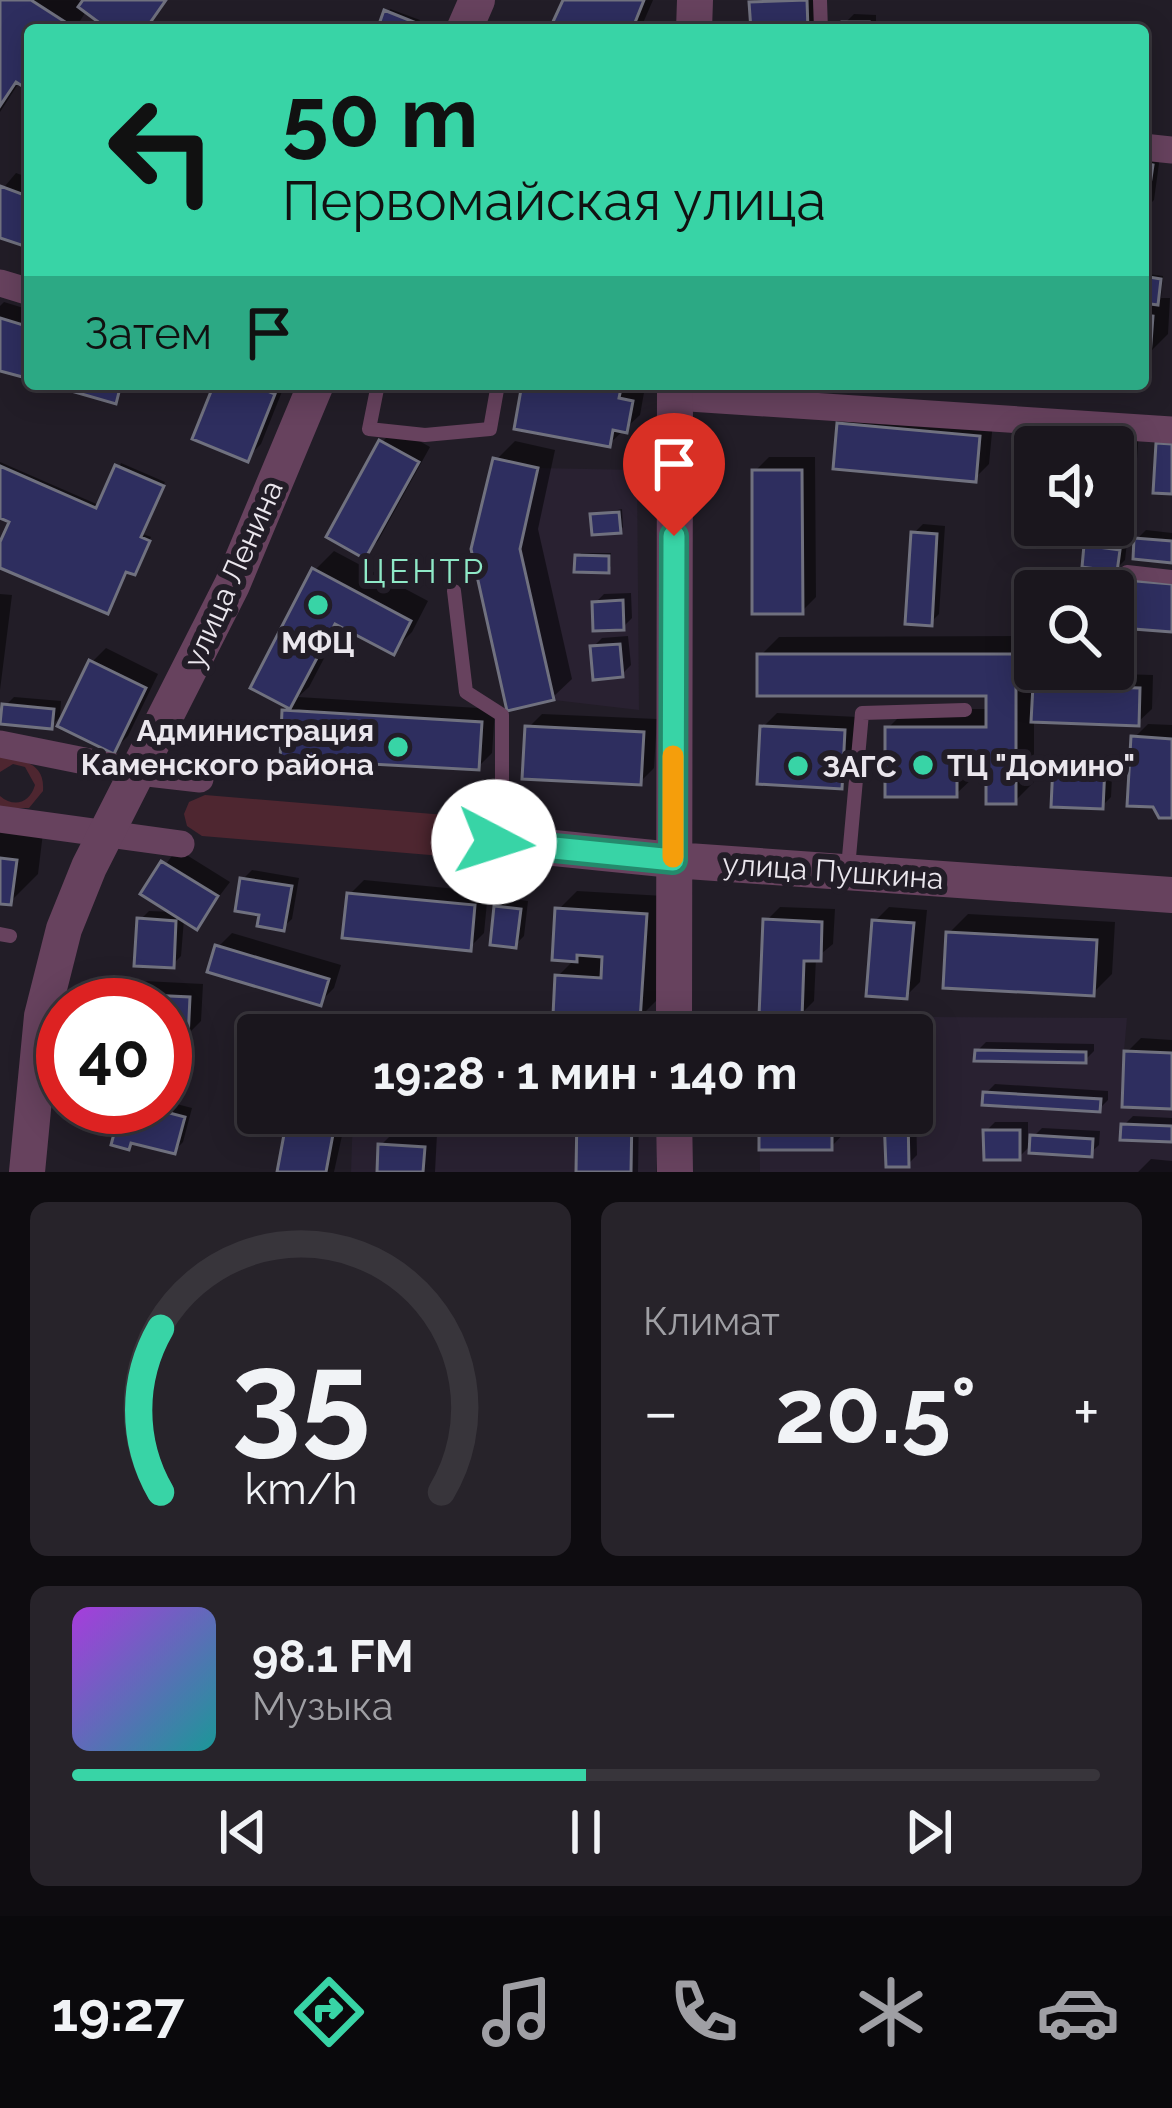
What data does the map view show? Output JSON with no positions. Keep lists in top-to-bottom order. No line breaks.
{"streets":{"street":["улица Ленина","улица Пушкина"]},"districts":["ЦЕНТР"],"places":["МФЦ","Администрация Каменского района","ТЦ \"Домино\"","ЗАГС"],"page":{"turn":["50 m","Первомайская улица"],"then":"Затем","limit":"40","trip":"19:28 · 1 мин · 140 m","tile":"Климат","heat":["−","20.5°","+"],"song":["98.1 FM","Музыка"],"tabs":"19:27","gauge":["35","km/h"]}}
